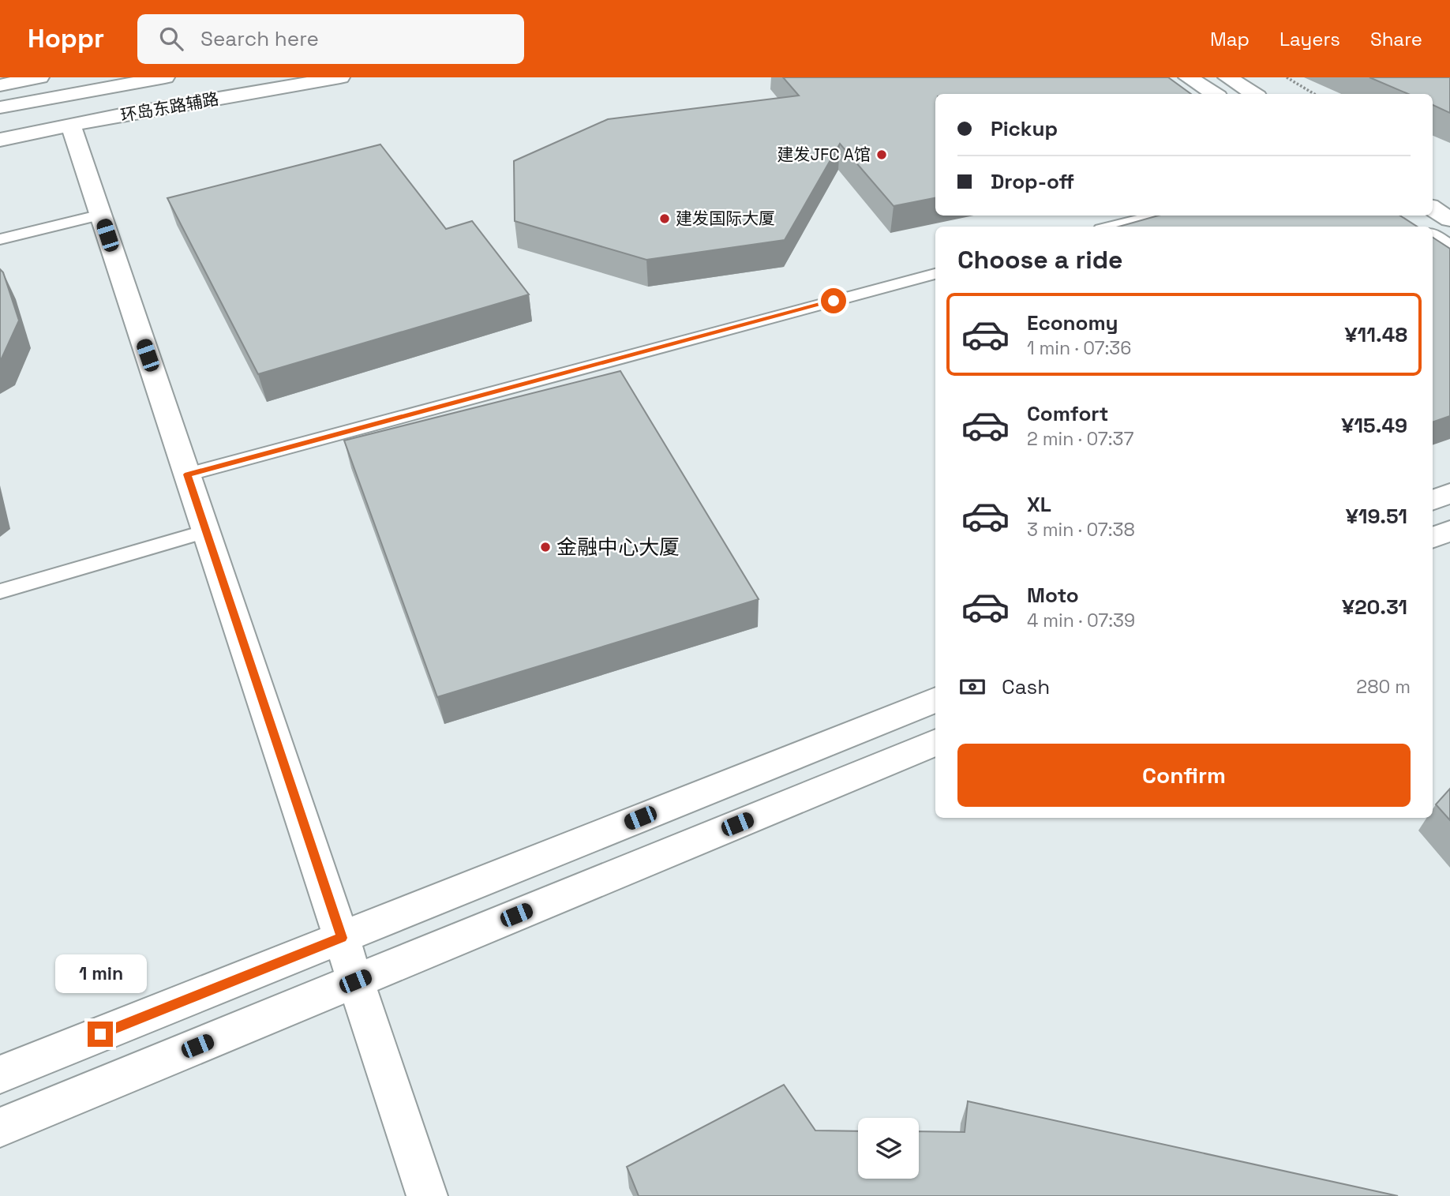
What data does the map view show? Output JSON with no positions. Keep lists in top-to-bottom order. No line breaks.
{"streets":{"main road":["环岛东路辅路"]},"places":["建发JFC A馆","建发国际大厦","金融中心大厦"],"page":{"header":"Hoppr","search":"Search here","nav":["Map","Layers","Share"],"banner":["Pickup","Drop-off"],"heading":"Choose a ride","list":[{"name":"Economy","note":"1 min · 07:36","value":"¥11.48"},{"name":"Comfort","note":"2 min · 07:37","value":"¥15.49"},{"name":"XL","note":"3 min · 07:38","value":"¥19.51"},{"name":"Moto","note":"4 min · 07:39","value":"¥20.31"}],"pay":["Cash","280 m"],"buttons":"Confirm","bubble":"1 min"}}
